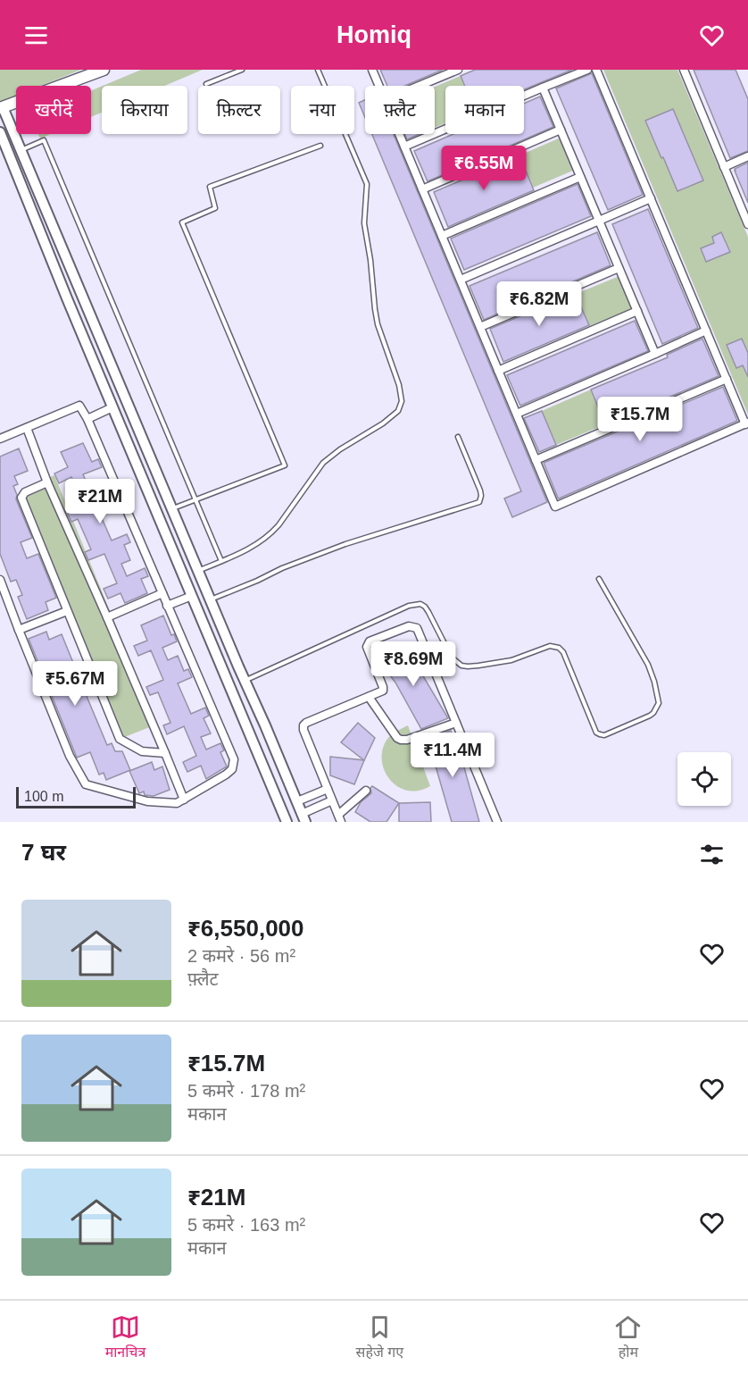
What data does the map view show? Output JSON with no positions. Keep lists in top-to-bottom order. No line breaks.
{"scale_bar":"100 m","page":{"header":"Homiq","chip":["खरीदें","किराया","फ़िल्टर","नया","फ़्लैट","मकान"],"price":["₹6.55M","₹6.82M","₹15.7M","₹21M","₹8.69M","₹5.67M","₹11.4M"],"scale":"100 m","heading":"7 घर","list":[{"name":"₹6,550,000","note":"2 कमरे · 56 m² · फ़्लैट"},{"name":"₹15.7M","note":"5 कमरे · 178 m² · मकान"},{"name":"₹21M","note":"5 कमरे · 163 m² · मकान"}],"tabs":["मानचित्र","सहेजे गए","होम"]}}
